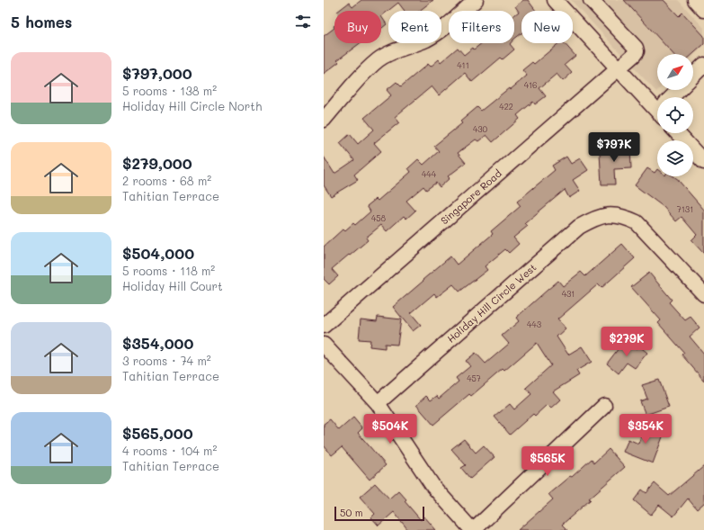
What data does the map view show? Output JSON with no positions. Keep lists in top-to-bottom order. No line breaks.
{"streets":{"street":["Singapore Road","Holiday Hill Circle West"]},"house_numbers":["411","416","422","430","444","7131","458","431","443","457"],"scale_bar":"50 m","north":"top right","page":{"heading":"5 homes","chip":["Buy","Rent","Filters","New"],"list":[{"name":"$797,000","note":"5 rooms · 138 m² · Holiday Hill Circle North"},{"name":"$279,000","note":"2 rooms · 68 m² · Tahitian Terrace"},{"name":"$504,000","note":"5 rooms · 118 m² · Holiday Hill Court"},{"name":"$354,000","note":"3 rooms · 74 m² · Tahitian Terrace"},{"name":"$565,000","note":"4 rooms · 104 m² · Tahitian Terrace"}],"price":["$797K","$279K","$504K","$354K","$565K"],"scale":"50 m"}}
